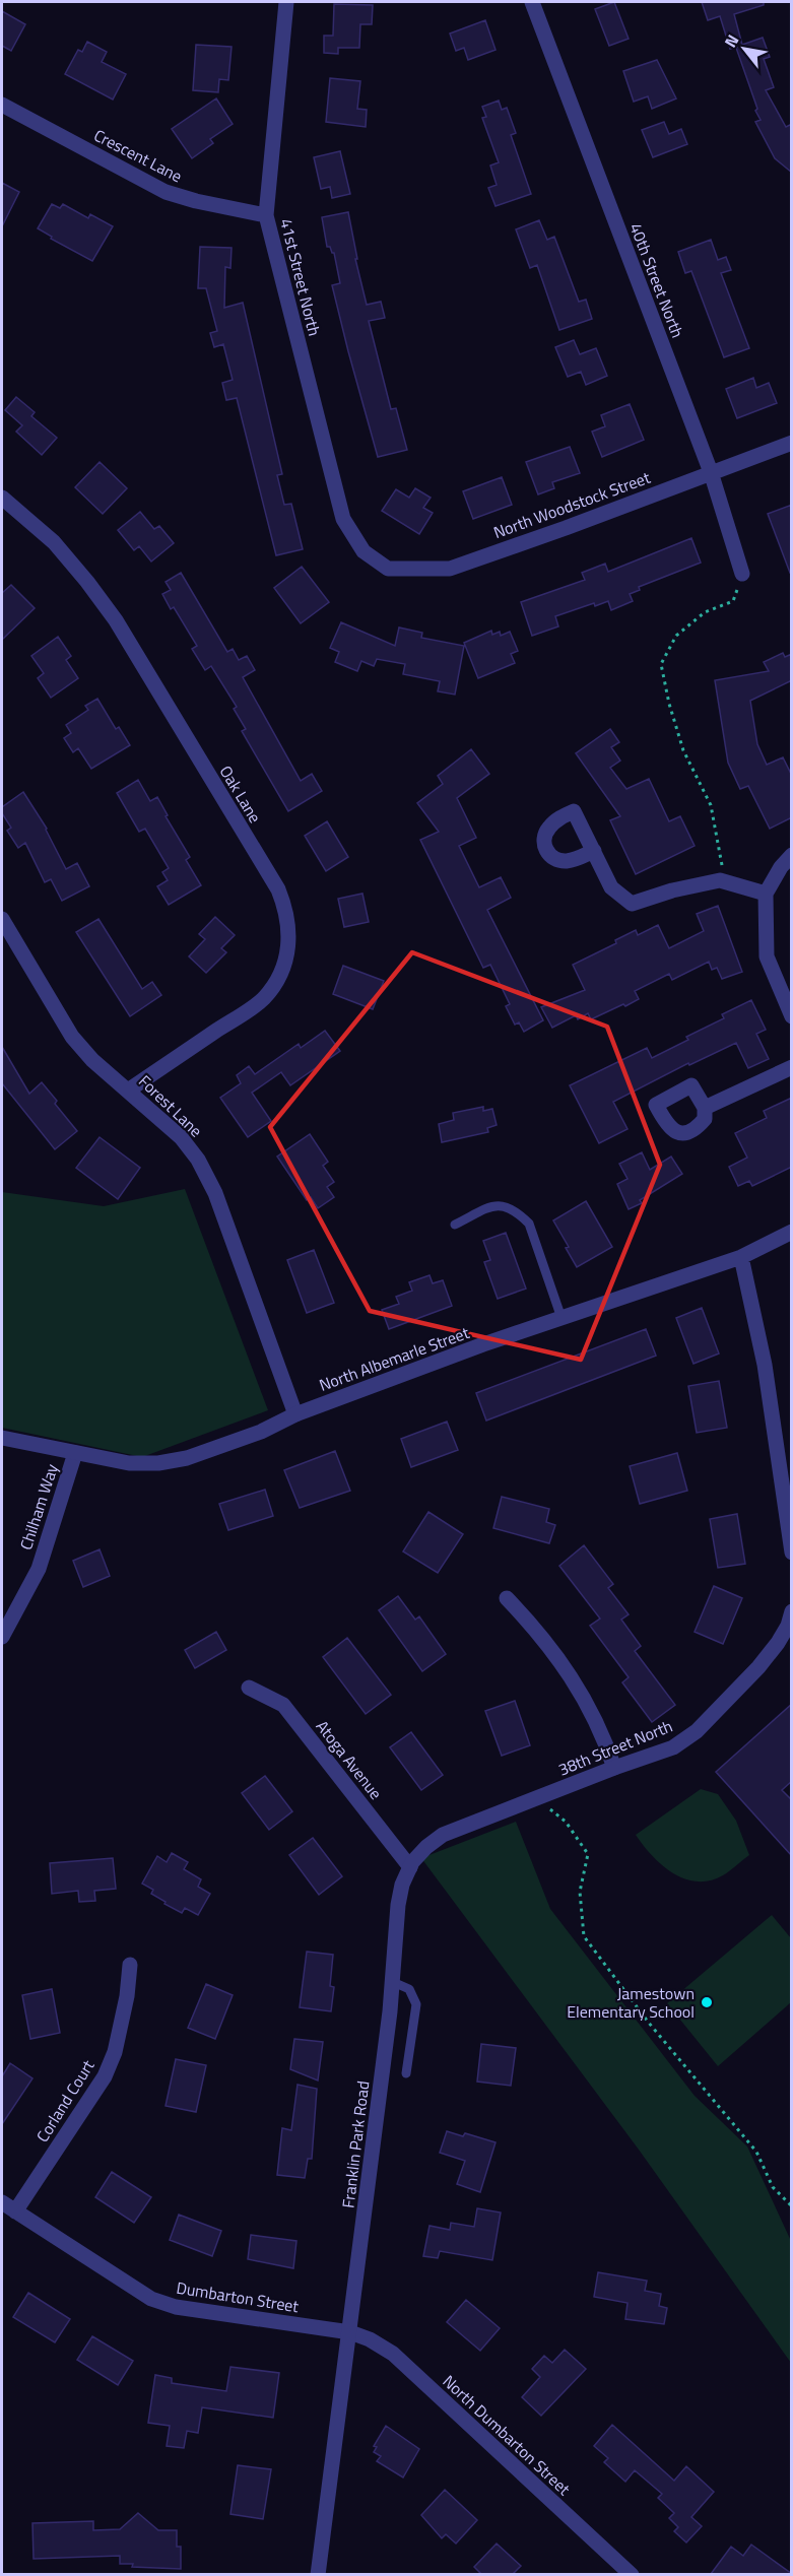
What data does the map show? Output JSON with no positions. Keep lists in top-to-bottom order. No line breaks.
{"streets":{"street":["Crescent Lane","41st Street North","40th Street North","North Woodstock Street","Oak Lane","Forest Lane","North Albemarle Street","Chilham Way","38th Street North","Atoga Avenue","Corland Court","Franklin Park Road","Dumbarton Street","North Dumbarton Street"]},"crossings":[["Crescent Lane","41st Street North"],["41st Street North","North Woodstock Street"],["40th Street North","North Woodstock Street"],["Oak Lane","Forest Lane"],["Forest Lane","North Albemarle Street"],["North Albemarle Street","Chilham Way"],["38th Street North","Franklin Park Road"],["Atoga Avenue","Franklin Park Road"],["Corland Court","Dumbarton Street"],["Franklin Park Road","Dumbarton Street"],["Franklin Park Road","North Dumbarton Street"],["Dumbarton Street","North Dumbarton Street"]],"places":["Jamestown Elementary School"],"north":"top left"}
